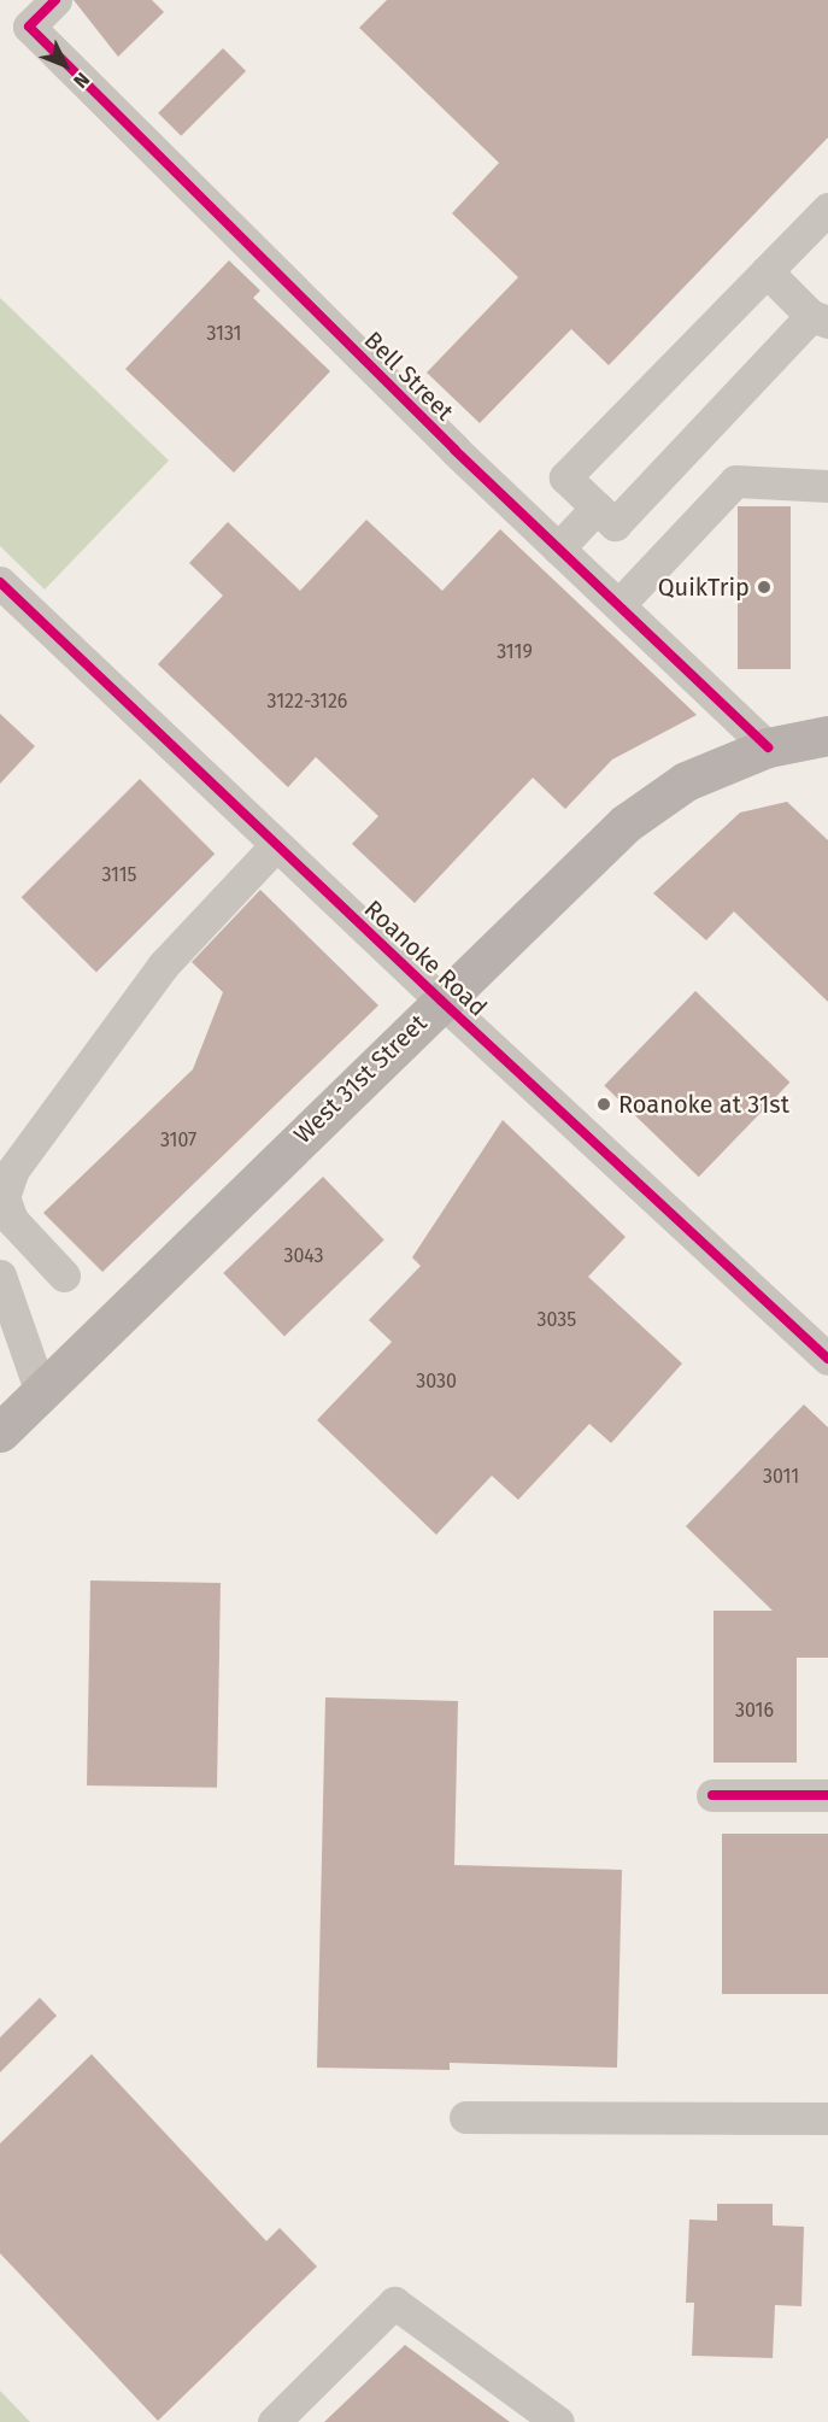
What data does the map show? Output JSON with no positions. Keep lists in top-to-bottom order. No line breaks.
{"streets":{"main road":["West 31st Street"],"street":["Bell Street","Roanoke Road"]},"crossings":[["Bell Street","West 31st Street"],["Roanoke Road","West 31st Street"]],"places":["QuikTrip","Roanoke at 31st"],"house_numbers":["3131","3119","3122-3126","3115","3107","3043","3035","3030","3011","3016"],"north":"bottom right"}
